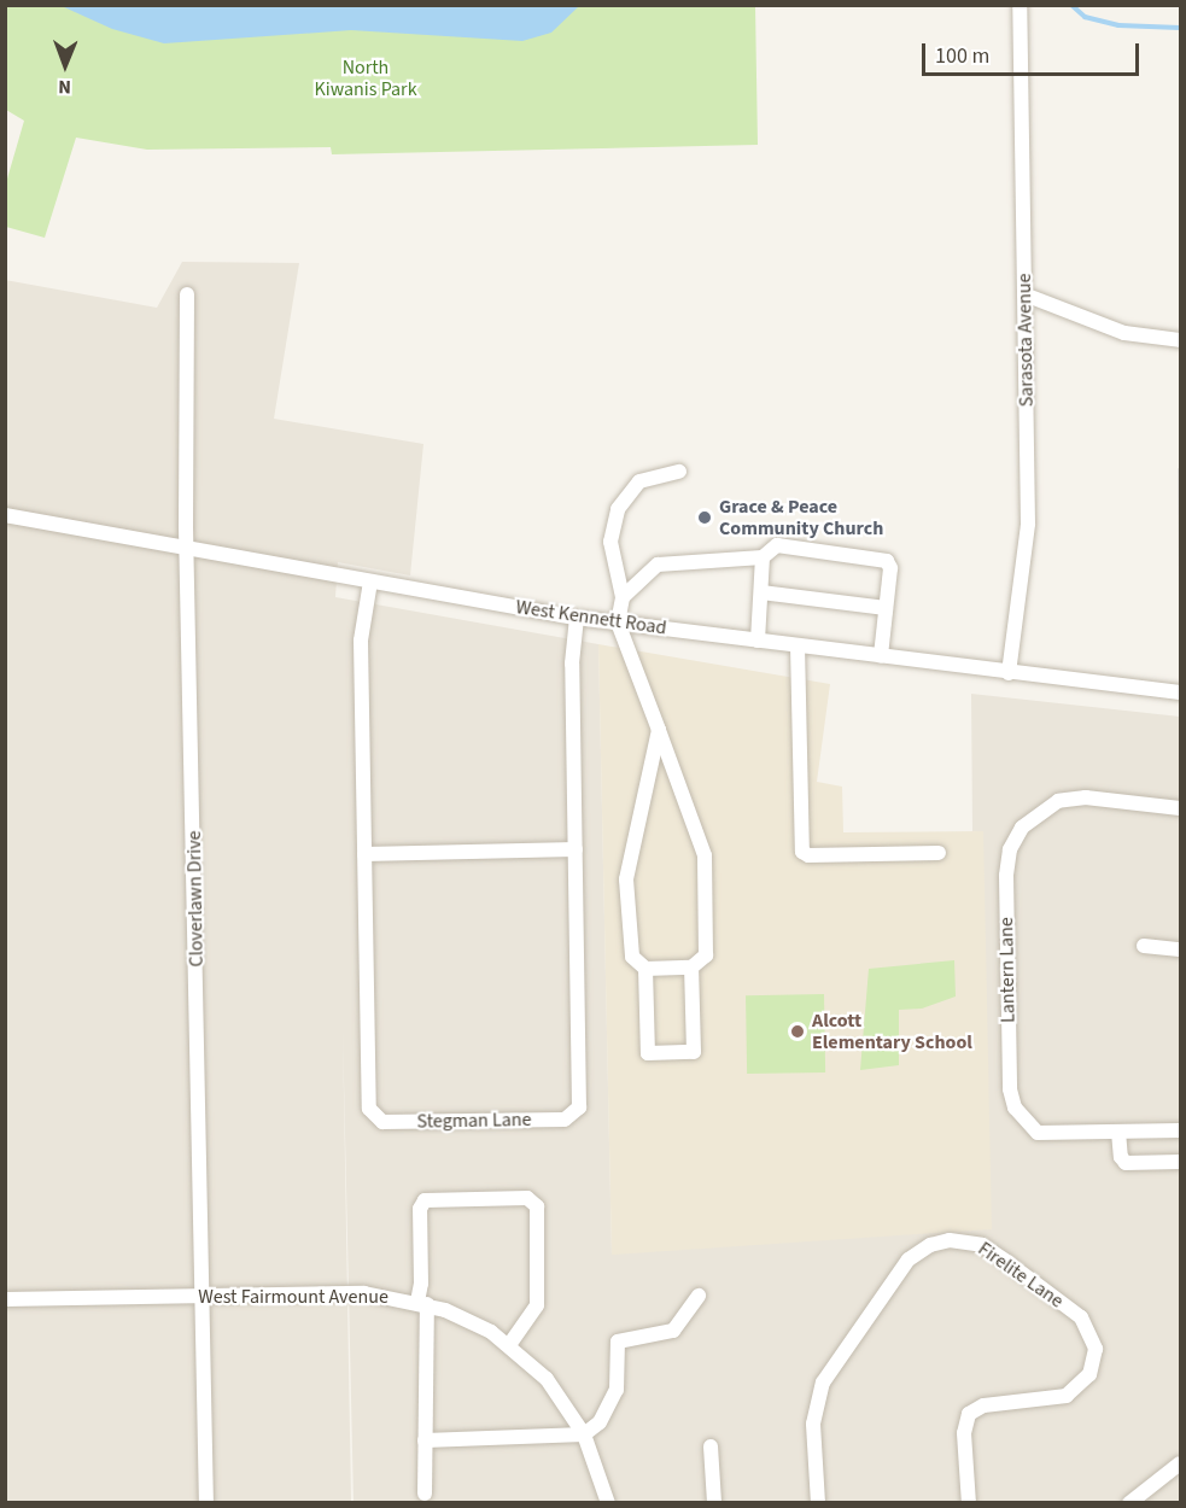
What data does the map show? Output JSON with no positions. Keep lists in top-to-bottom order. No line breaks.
{"streets":{"street":["Sarasota Avenue","West Kennett Road","Cloverlawn Drive","Lantern Lane","Stegman Lane","Firelite Lane","West Fairmount Avenue"]},"crossings":[["Sarasota Avenue","West Kennett Road"],["West Kennett Road","Cloverlawn Drive"],["West Kennett Road","Stegman Lane"],["Cloverlawn Drive","West Fairmount Avenue"]],"parks":["North Kiwanis Park"],"places":["Grace & Peace Community Church","Alcott Elementary School"],"scale_bar":"100 m","north":"bottom"}
